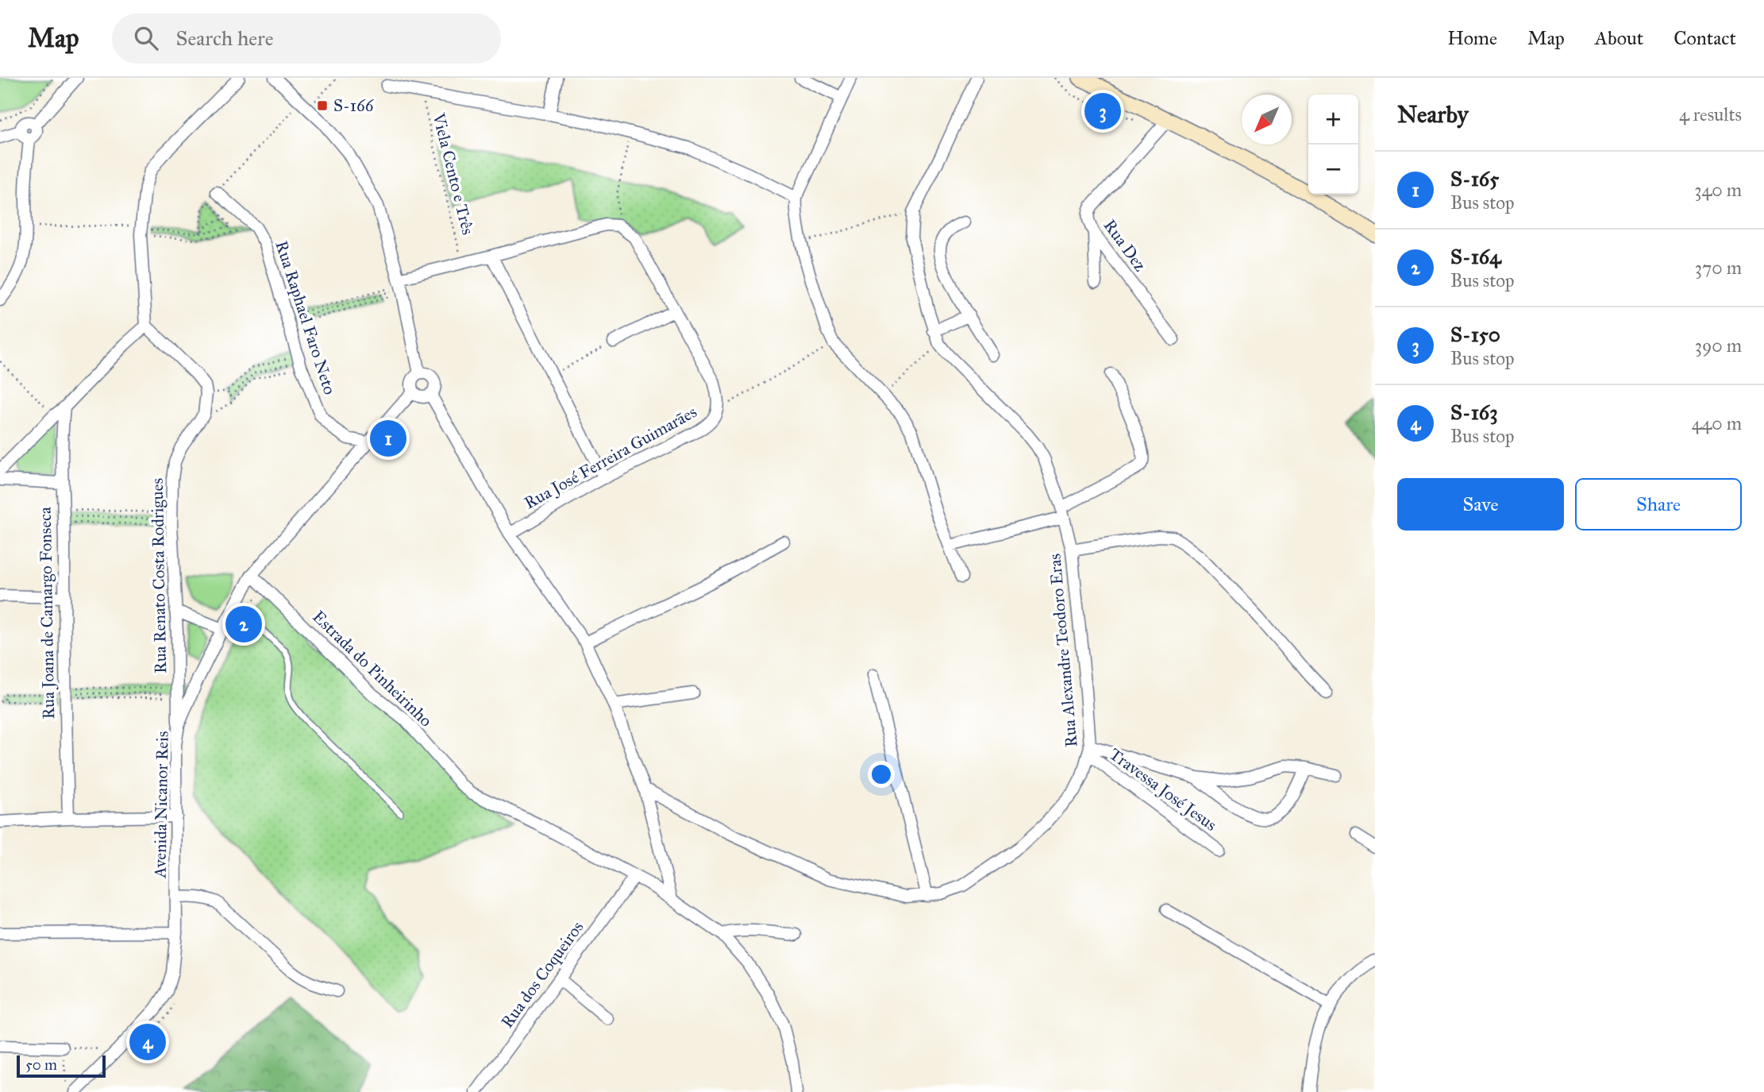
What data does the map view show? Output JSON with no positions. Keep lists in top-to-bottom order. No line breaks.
{"streets":{"street":["Rua Dez","Rua Raphael Faro Neto","Rua José Ferreira Guimarães","Rua Renato Costa Rodrigues","Rua Joana de Camargo Fonseca","Rua Alexandre Teodoro Eras","Estrada do Pinheirinho","Travessa José Jesus","Avenida Nicanor Reis","Rua dos Coqueiros"],"path":["Viela Cento e Três"]},"crossings":[["Rua Raphael Faro Neto","Avenida Nicanor Reis"],["Rua Renato Costa Rodrigues","Avenida Nicanor Reis"],["Rua Alexandre Teodoro Eras","Travessa José Jesus"],["Estrada do Pinheirinho","Avenida Nicanor Reis"],["Estrada do Pinheirinho","Rua dos Coqueiros"]],"places":{"transit":["S-166"]},"scale_bar":"50 m","north":"bottom left","page":{"header":"Map","search":"Search here","nav":["Home","Map","About","Contact"],"heading":["Nearby","4 results"],"pins":["3","1","2","4"],"map_buttons":["+","−"],"list":[{"mark":"1","name":"S-165","note":"Bus stop","value":"340 m"},{"mark":"2","name":"S-164","note":"Bus stop","value":"370 m"},{"mark":"3","name":"S-150","note":"Bus stop","value":"390 m"},{"mark":"4","name":"S-163","note":"Bus stop","value":"440 m"}],"buttons":["Save","Share"],"scale":"50 m"}}
